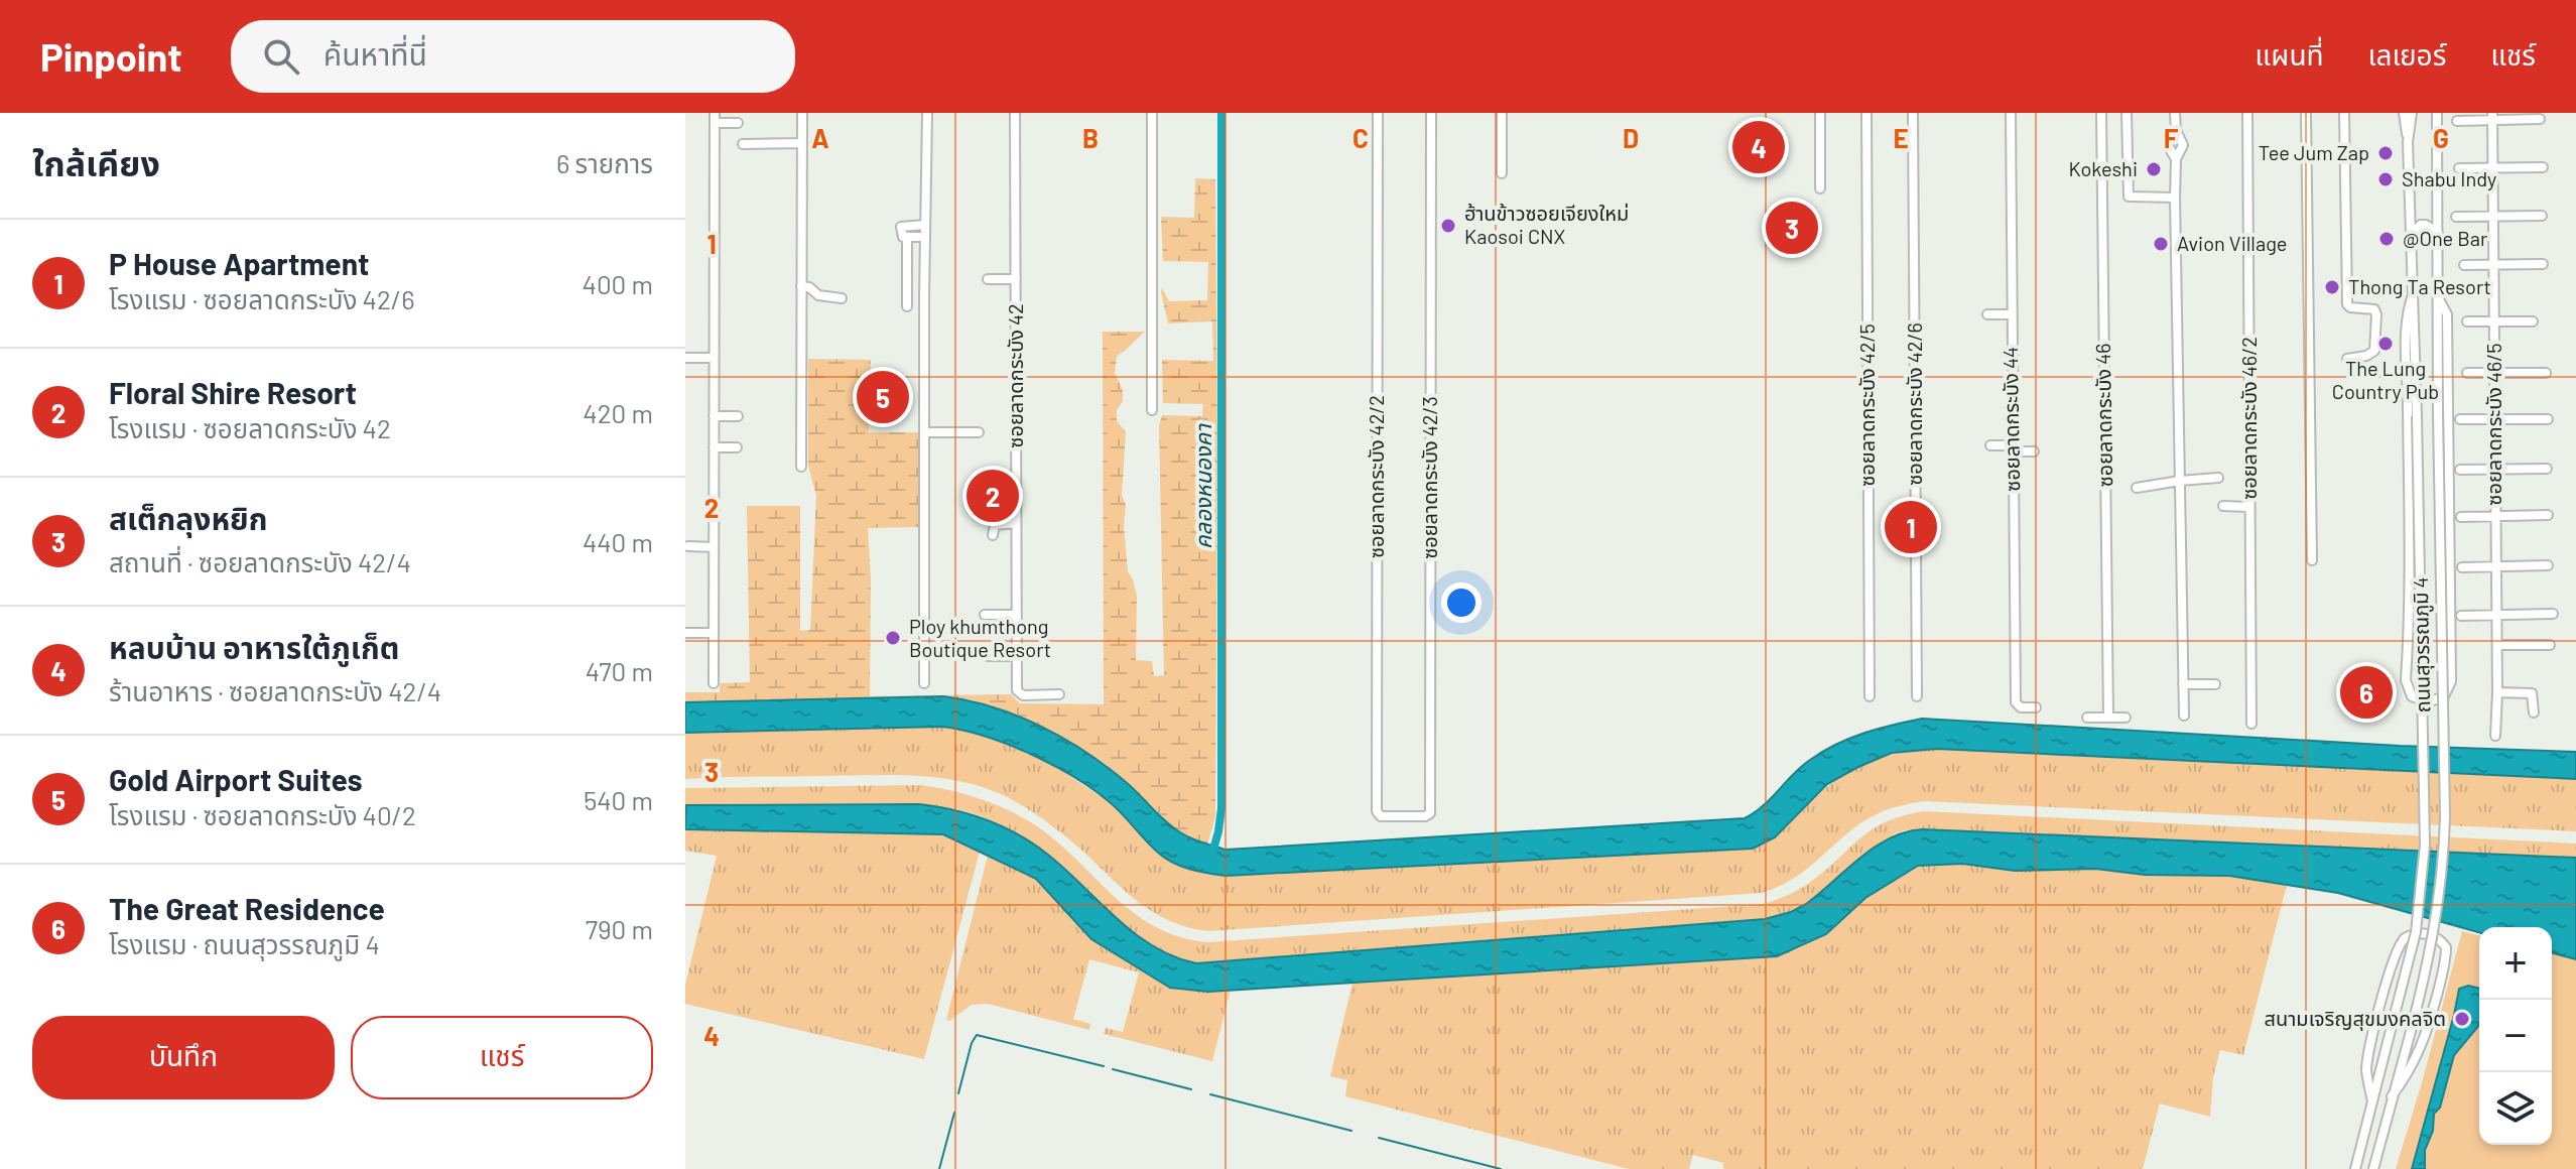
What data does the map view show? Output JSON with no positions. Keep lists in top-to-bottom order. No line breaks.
{"streets":{"street":["ซอยลาดกระบัง 42","ซอยลาดกระบัง 42/6","ซอยลาดกระบัง 42/5","ซอยลาดกระบัง 46","ซอยลาดกระบัง 46/2","ซอยลาดกระบัง 44","ซอยลาดกระบัง 46/5","ซอยลาดกระบัง 42/2","ซอยลาดกระบัง 42/3","ถนนสุวรรณภูมิ 4"]},"crossings":[["ซอยลาดกระบัง 42/2","ซอยลาดกระบัง 42/3"]],"water":["คลองหนองคา"],"places":["Tee Jum Zap","Kokeshi","Shabu Indy","ฮ้านข้าวซอยเจียงใหม่ Kaosoi CNX","@One Bar","Avion Village","Thong Ta Resort","The Lung Country Pub","Ploy khumthong Boutique Resort","สนามเจริญสุขมงคลจิต"],"page":{"header":"Pinpoint","search":"ค้นหาที่นี่","nav":["แผนที่","เลเยอร์","แชร์"],"heading":["ใกล้เคียง","6 รายการ"],"pins":["4","3","5","2","1","6"],"list":[{"mark":"1","name":"P House Apartment","note":"โรงแรม · ซอยลาดกระบัง 42/6","value":"400 m"},{"mark":"2","name":"Floral Shire Resort","note":"โรงแรม · ซอยลาดกระบัง 42","value":"420 m"},{"mark":"3","name":"สเต็กลุงหยิก","note":"สถานที่ · ซอยลาดกระบัง 42/4","value":"440 m"},{"mark":"4","name":"หลบบ้าน อาหารใต้ภูเก็ต","note":"ร้านอาหาร · ซอยลาดกระบัง 42/4","value":"470 m"},{"mark":"5","name":"Gold Airport Suites","note":"โรงแรม · ซอยลาดกระบัง 40/2","value":"540 m"},{"mark":"6","name":"The Great Residence","note":"โรงแรม · ถนนสุวรรณภูมิ 4","value":"790 m"}],"map_buttons":["+","−"],"buttons":["บันทึก","แชร์"]},"grid":{"columns":["A","B","C","D","E","F","G"],"rows":["1","2","3","4"]}}
